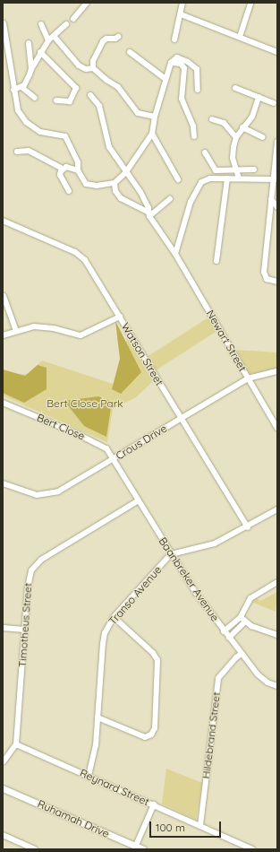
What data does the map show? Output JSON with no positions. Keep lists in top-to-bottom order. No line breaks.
{"streets":{"street":["Newart Street","Watson Street","Bert Close","Crous Drive","Baanbreker Avenue","Transo Avenue","Timotheus Street","Hildebrand Street","Reynard Street","Ruhamah Drive"]},"crossings":[["Newart Street","Crous Drive"],["Watson Street","Crous Drive"],["Bert Close","Crous Drive"],["Bert Close","Baanbreker Avenue"],["Crous Drive","Baanbreker Avenue"],["Baanbreker Avenue","Transo Avenue"],["Baanbreker Avenue","Timotheus Street"],["Baanbreker Avenue","Hildebrand Street"],["Transo Avenue","Reynard Street"],["Timotheus Street","Reynard Street"],["Hildebrand Street","Reynard Street"]],"parks":["Bert Close Park"],"scale_bar":"100 m"}
